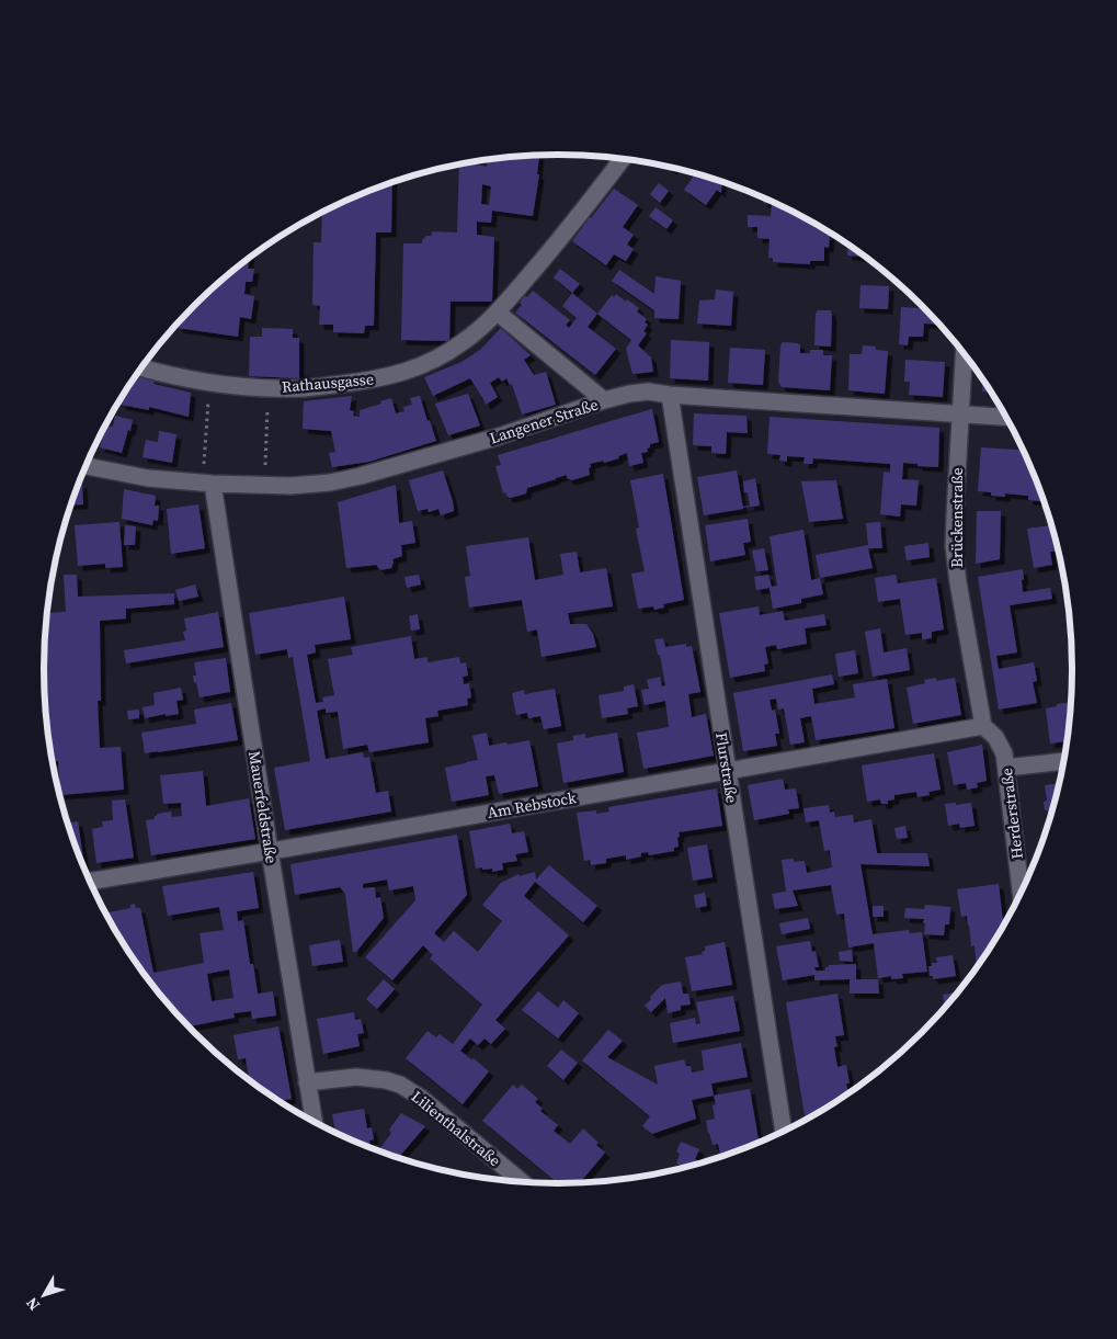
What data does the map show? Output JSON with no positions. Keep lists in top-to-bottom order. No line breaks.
{"streets":{"street":["Rathausgasse","Langener Straße","Brückenstraße","Flurstraße","Am Rebstock","Mauerfeldstraße","Herderstraße","Lilienthalstraße"]},"crossings":[["Langener Straße","Brückenstraße"],["Langener Straße","Flurstraße"],["Langener Straße","Mauerfeldstraße"],["Brückenstraße","Am Rebstock"],["Brückenstraße","Herderstraße"],["Flurstraße","Am Rebstock"],["Am Rebstock","Mauerfeldstraße"],["Am Rebstock","Herderstraße"],["Mauerfeldstraße","Lilienthalstraße"]],"north":"bottom left"}
